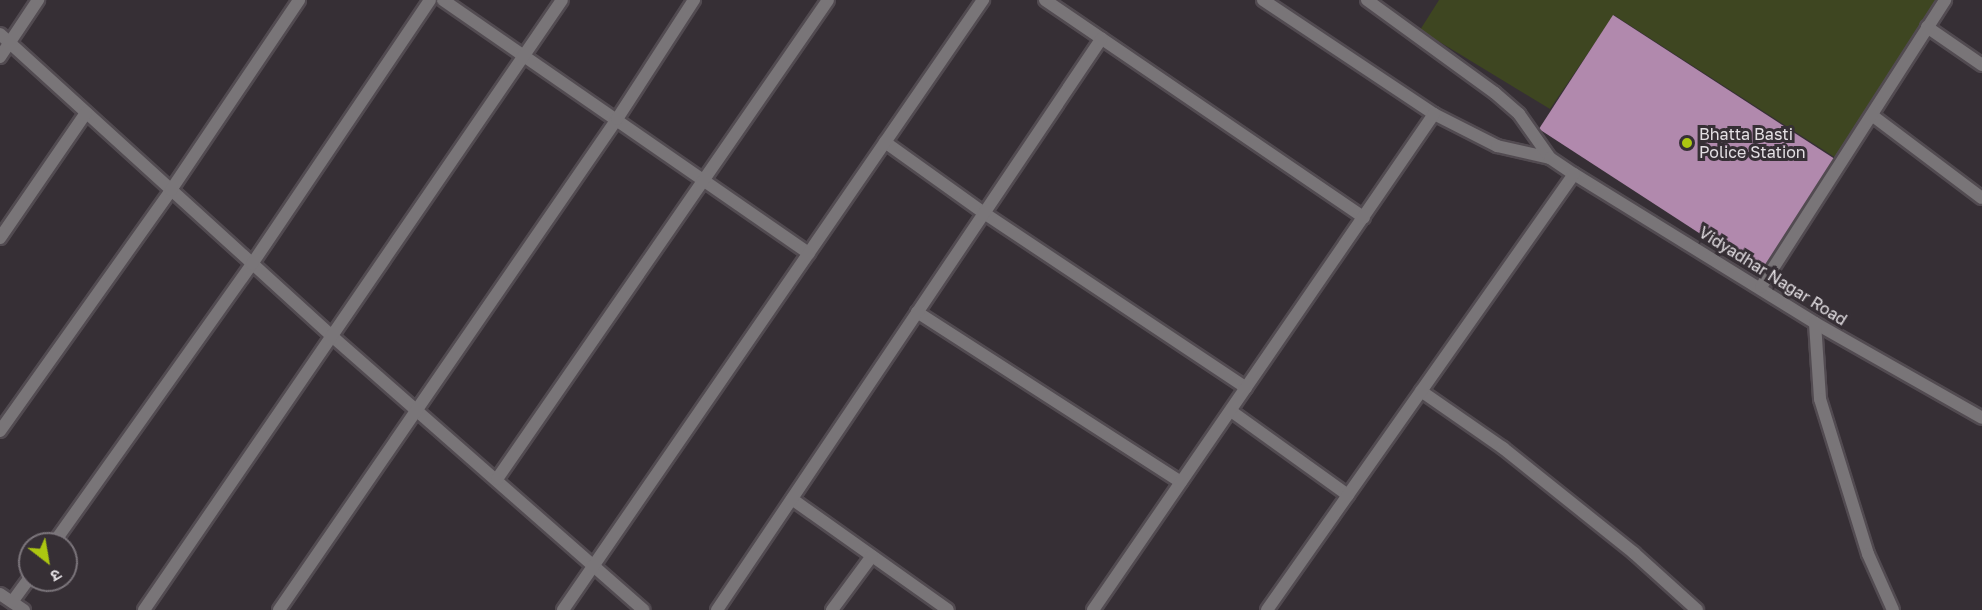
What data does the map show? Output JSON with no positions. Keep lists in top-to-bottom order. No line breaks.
{"streets":{"street":["Vidyadhar Nagar Road"]},"places":["Bhatta Basti Police Station"],"north":"bottom right"}
